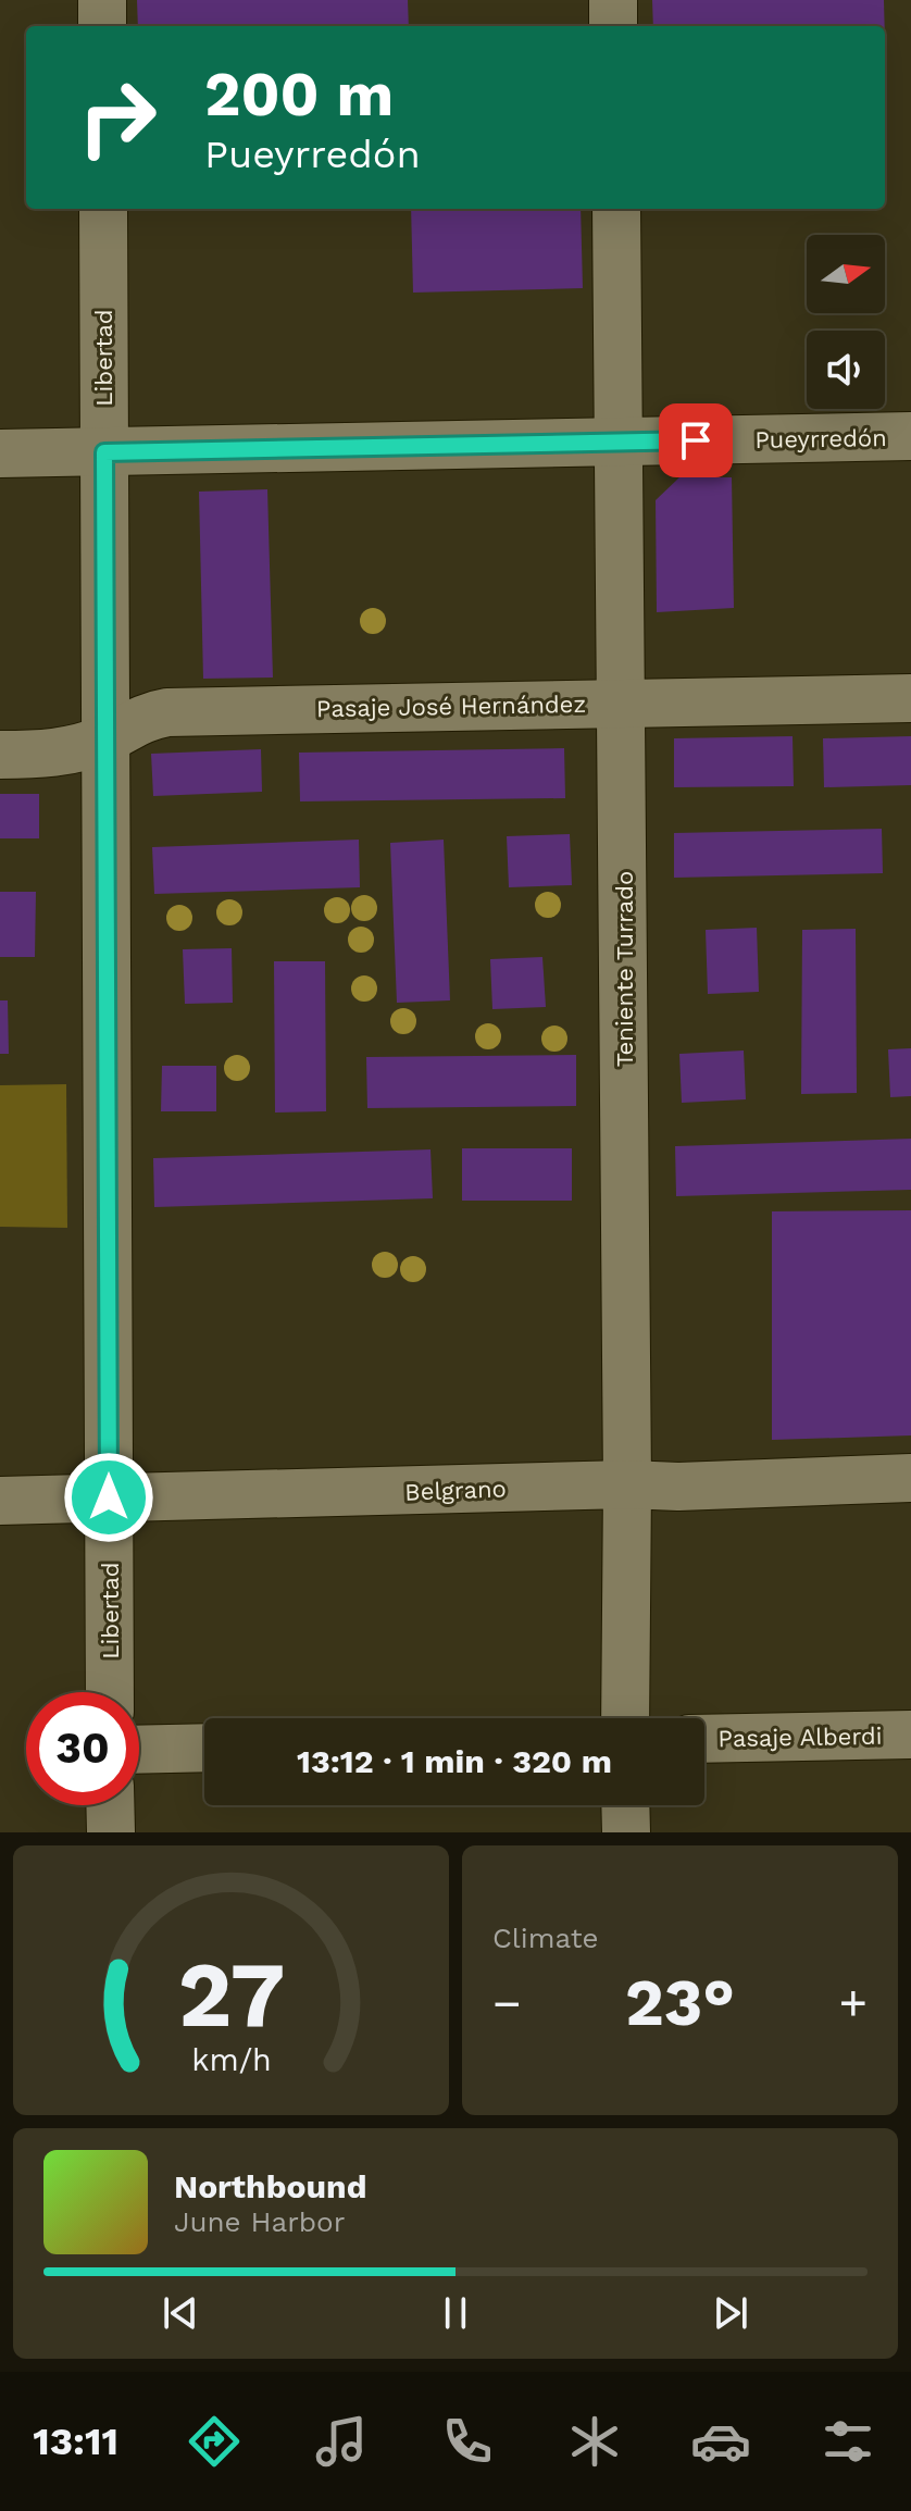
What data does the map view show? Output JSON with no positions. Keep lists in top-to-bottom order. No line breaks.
{"streets":{"street":["Libertad","Pueyrredón","Pasaje José Hernández","Teniente Turrado","Belgrano","Pasaje Alberdi"]},"crossings":[["Libertad","Pueyrredón"],["Libertad","Pasaje José Hernández"],["Libertad","Belgrano"],["Pueyrredón","Teniente Turrado"],["Pasaje José Hernández","Teniente Turrado"],["Teniente Turrado","Belgrano"]],"north":"right","page":{"turn":["200 m","Pueyrredón"],"limit":"30","trip":"13:12 · 1 min · 320 m","tile":"Climate","heat":["−","23°","+"],"song":["Northbound","June Harbor"],"tabs":"13:11","gauge":["27","km/h"]}}
